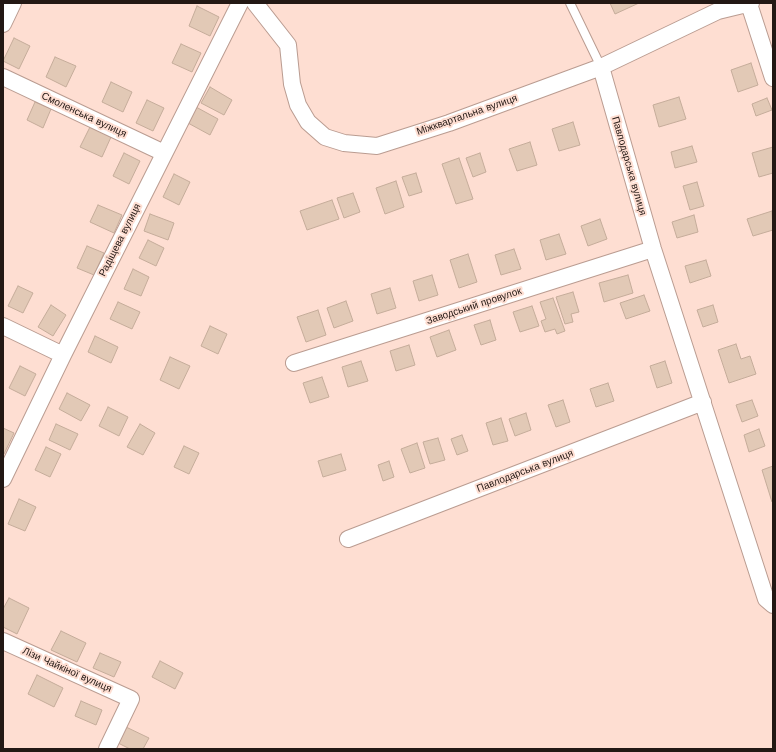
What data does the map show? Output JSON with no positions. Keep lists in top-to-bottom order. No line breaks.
{"streets":{"street":["Смоленська вулиця","Міжквартальна вулиця","Павлодарська вулиця","Радіщева вулиця","Заводський провулок","Лізи Чайкіної вулиця"]},"crossings":[["Смоленська вулиця","Радіщева вулиця"],["Міжквартальна вулиця","Павлодарська вулиця"],["Павлодарська вулиця","Заводський провулок"]]}
